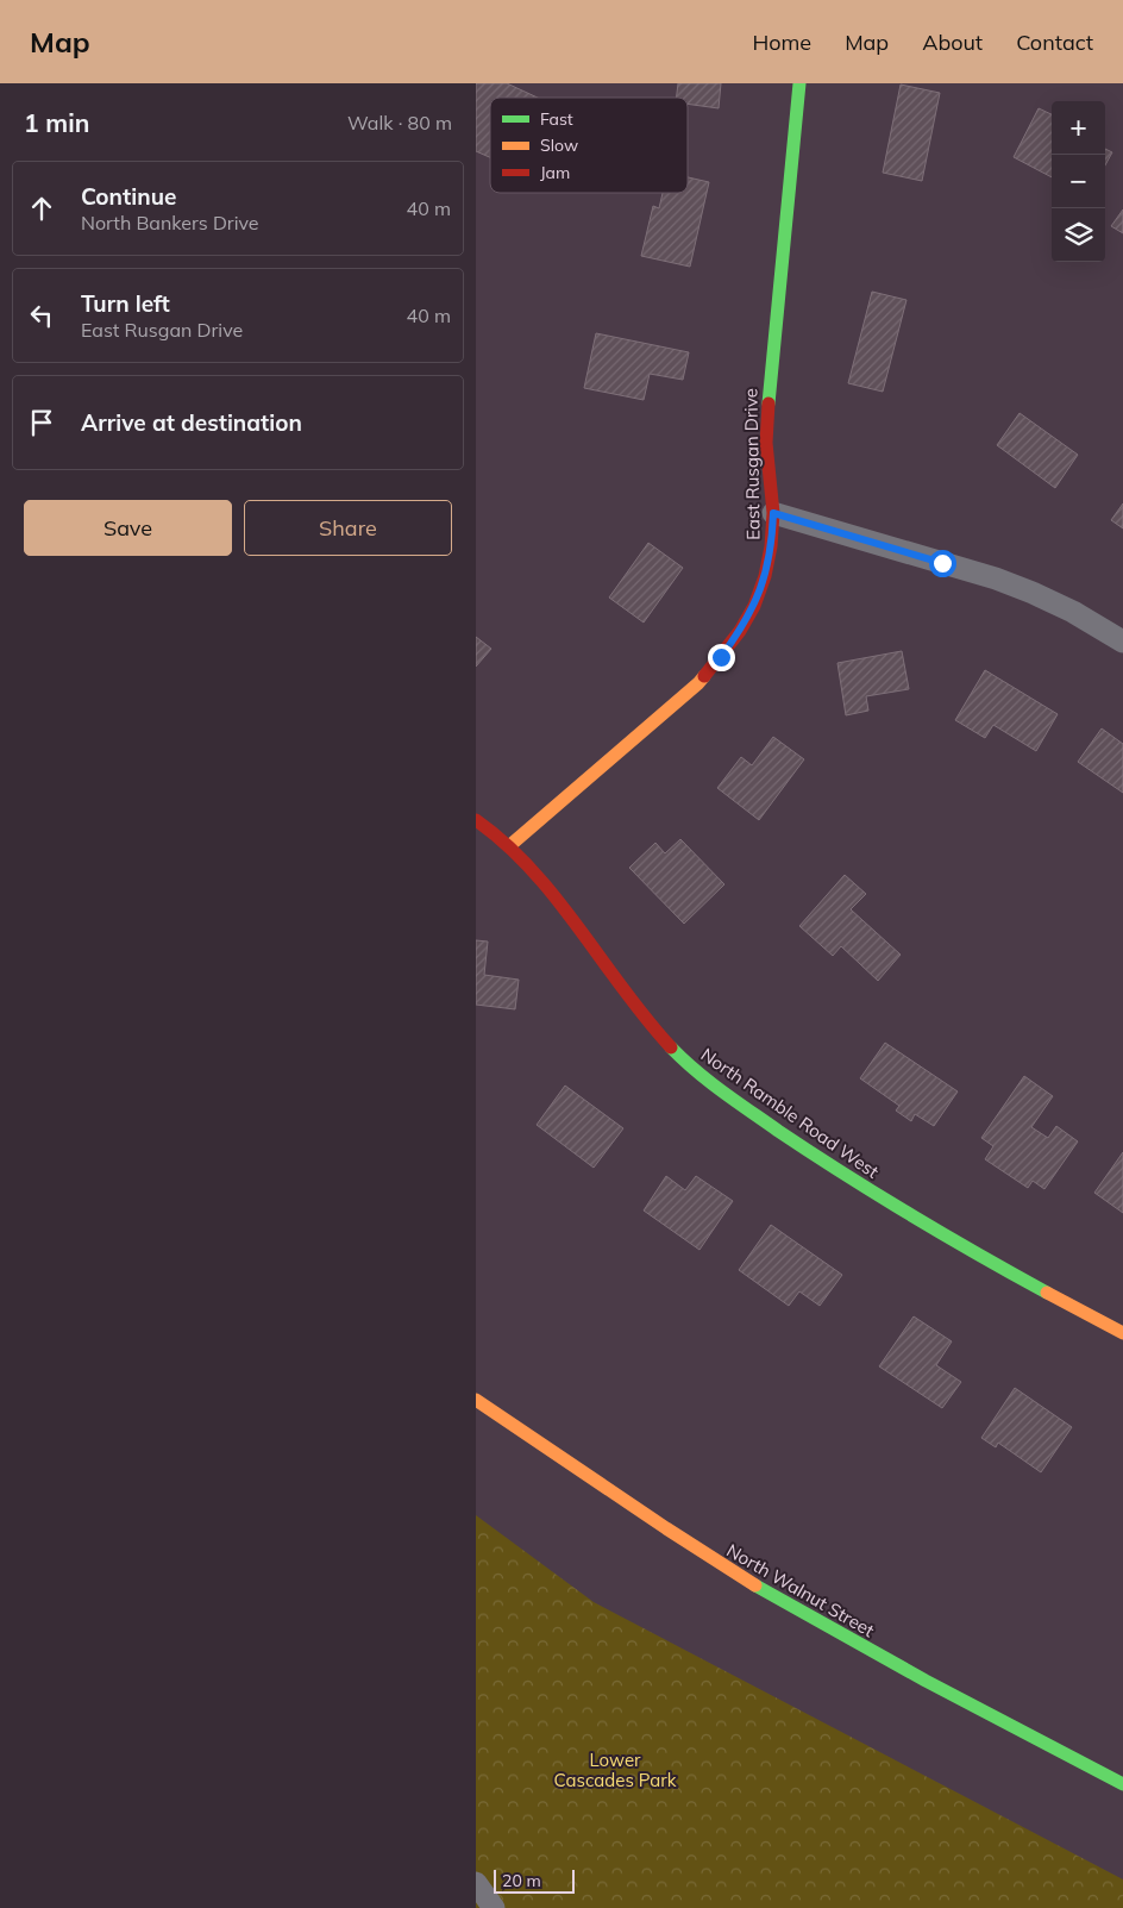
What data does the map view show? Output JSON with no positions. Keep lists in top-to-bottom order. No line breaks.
{"streets":{"street":["East Rusgan Drive","North Ramble Road West","North Walnut Street"]},"crossings":[["East Rusgan Drive","North Ramble Road West"]],"parks":["Lower Cascades Park"],"legend":["Fast","Slow","Jam"],"scale_bar":"20 m","page":{"header":"Map","nav":["Home","Map","About","Contact"],"heading":["1 min","Walk · 80 m"],"map_buttons":["+","−"],"list":[["Continue","North Bankers Drive","40 m"],["Turn left","East Rusgan Drive","40 m"],"Arrive at destination"],"buttons":["Save","Share"],"scale":"20 m"}}
